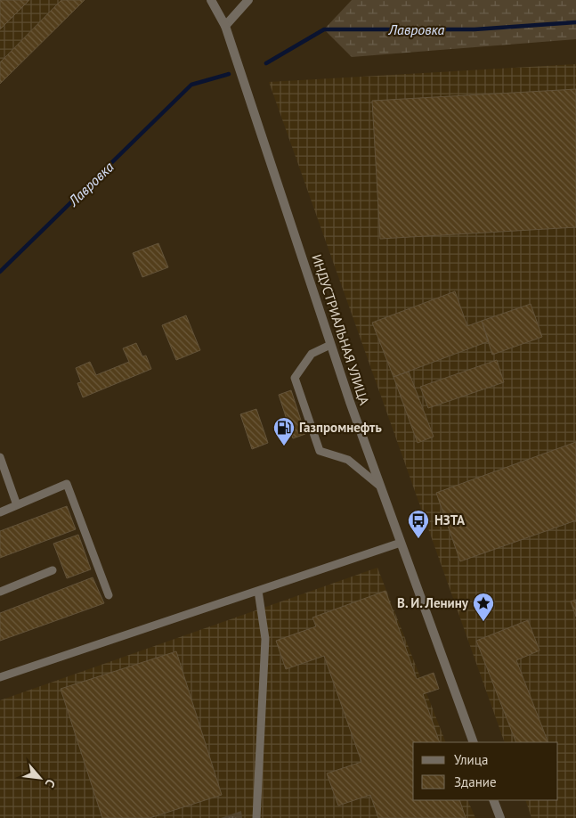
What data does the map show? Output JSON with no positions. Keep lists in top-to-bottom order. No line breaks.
{"streets":{"street":["ИНДУСТРИАЛЬНАЯ УЛИЦА"]},"water":["Лавровка"],"places":{"fuel station":["Газпромнефть"],"bus stop":["НЗТА"],"place":["В. И. Ленину"]},"legend":["Улица","Здание"],"north":"bottom right"}
